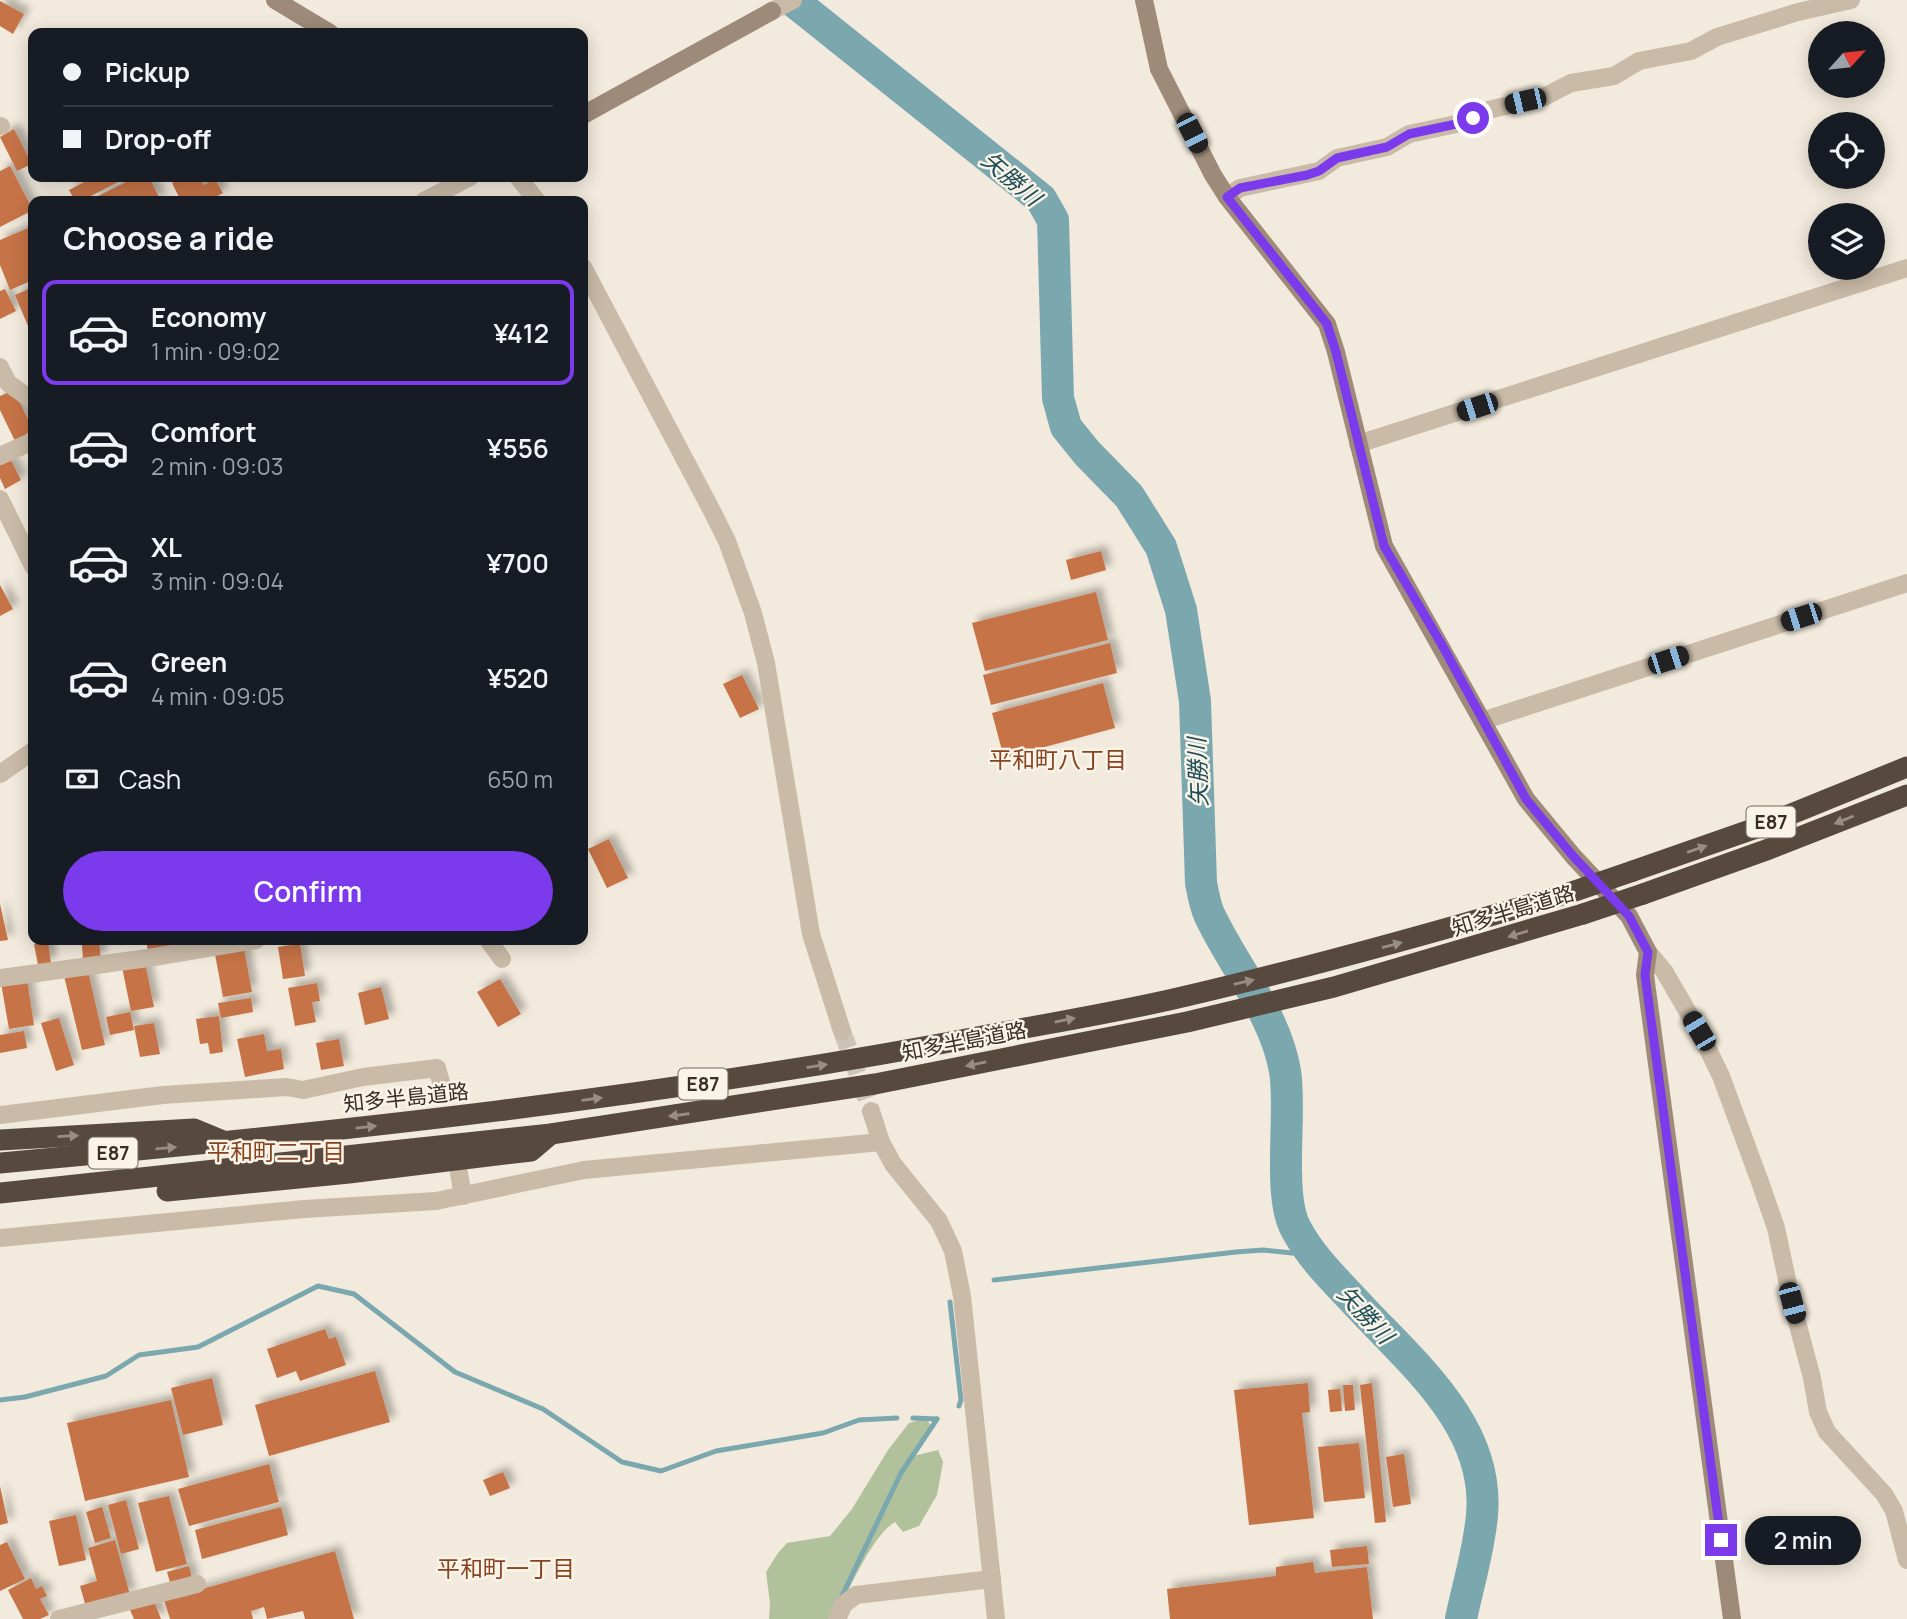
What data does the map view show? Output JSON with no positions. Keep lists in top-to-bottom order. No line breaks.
{"streets":{"highway":["E87","知多半島道路"]},"districts":["平和町八丁目","平和町二丁目","平和町一丁目"],"water":["矢勝川"],"north":"top right","page":{"banner":["Pickup","Drop-off"],"heading":"Choose a ride","list":[{"name":"Economy","note":"1 min · 09:02","value":"¥412"},{"name":"Comfort","note":"2 min · 09:03","value":"¥556"},{"name":"XL","note":"3 min · 09:04","value":"¥700"},{"name":"Green","note":"4 min · 09:05","value":"¥520"}],"pay":["Cash","650 m"],"buttons":"Confirm","bubble":"2 min"}}
